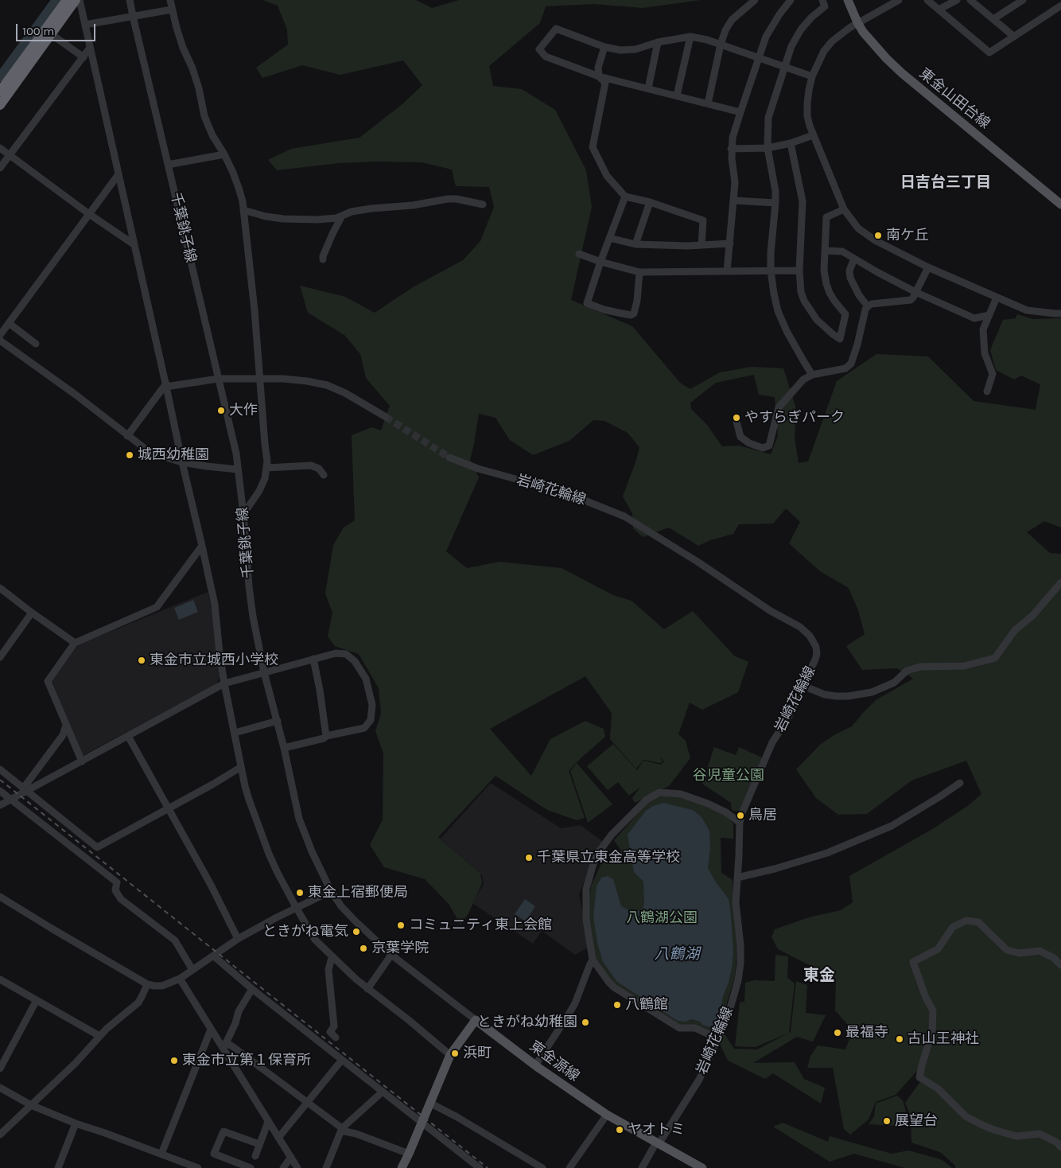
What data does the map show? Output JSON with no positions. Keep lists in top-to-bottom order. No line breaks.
{"streets":{"main road":["東金山田台線","東金源線"],"street":["千葉銚子線","岩崎花輪線"]},"crossings":[["千葉銚子線","東金源線"],["岩崎花輪線","東金源線"]],"districts":["日吉台三丁目","東金"],"water":["八鶴湖"],"parks":["谷児童公園","八鶴湖公園"],"places":["南ケ丘","大作","やすらぎパーク","城西幼稚園","東金市立城西小学校","鳥居","千葉県立東金高等学校","東金上宿郵便局","コミュニティ東上会館","ときがね電気","京葉学院","八鶴館","ときがね幼稚園","最福寺","古山王神社","浜町","東金市立第１保育所","展望台","ヤオトミ"],"scale_bar":"100 m"}
